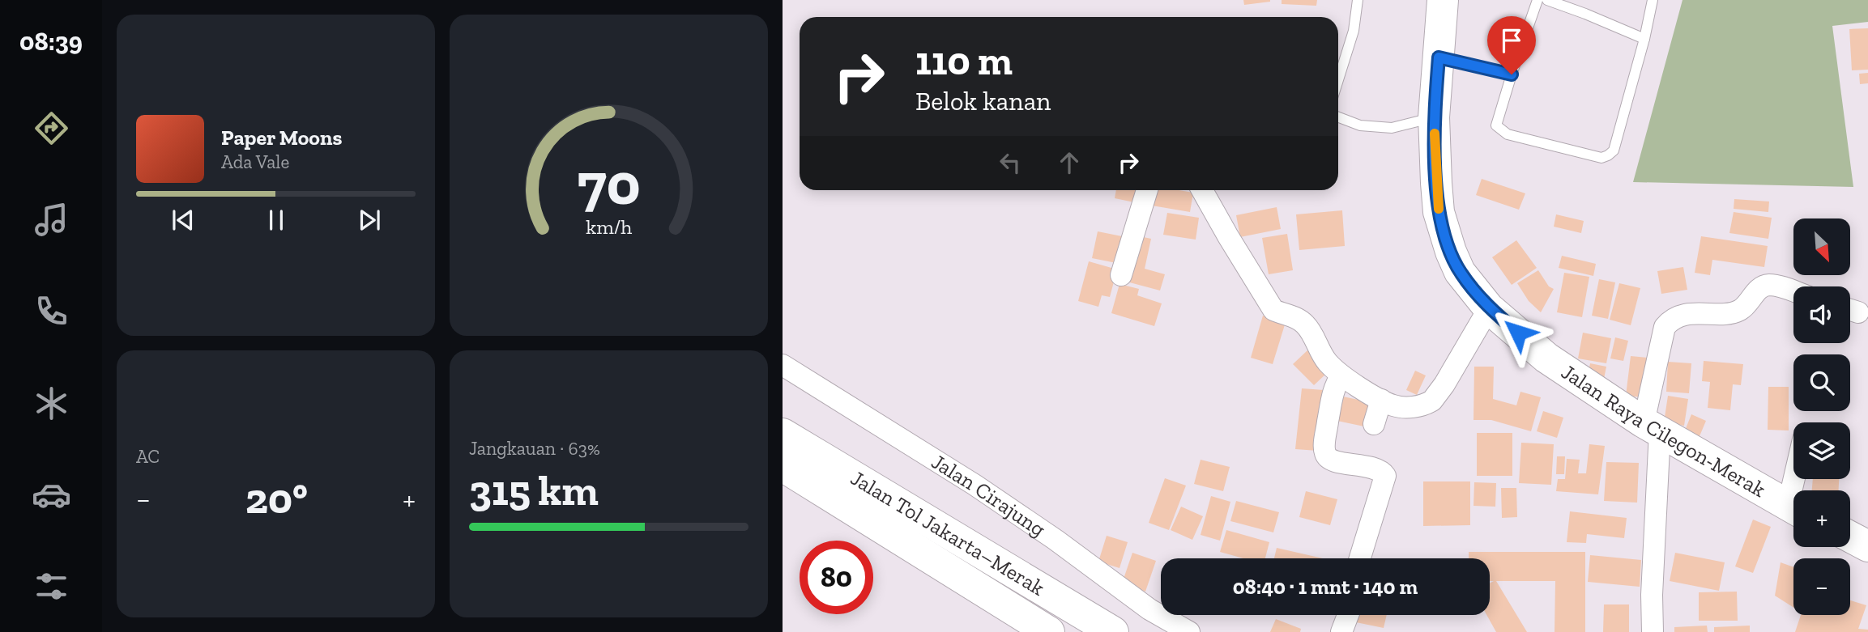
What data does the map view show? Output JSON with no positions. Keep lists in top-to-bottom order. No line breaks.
{"streets":{"highway":["Jalan Raya Cilegon-Merak","Jalan Tol Jakarta–Merak"],"street":["Jalan Cirajung"]},"north":"bottom right","page":{"tabs":"08:39","turn":["110 m","Belok kanan"],"song":["Paper Moons","Ada Vale"],"map_buttons":["+","−"],"tile":["AC",["Jangkauan · 63%","315 km"]],"heat":["−","20°","+"],"limit":"80","trip":"08:40 · 1 mnt · 140 m","gauge":["70","km/h"]}}
